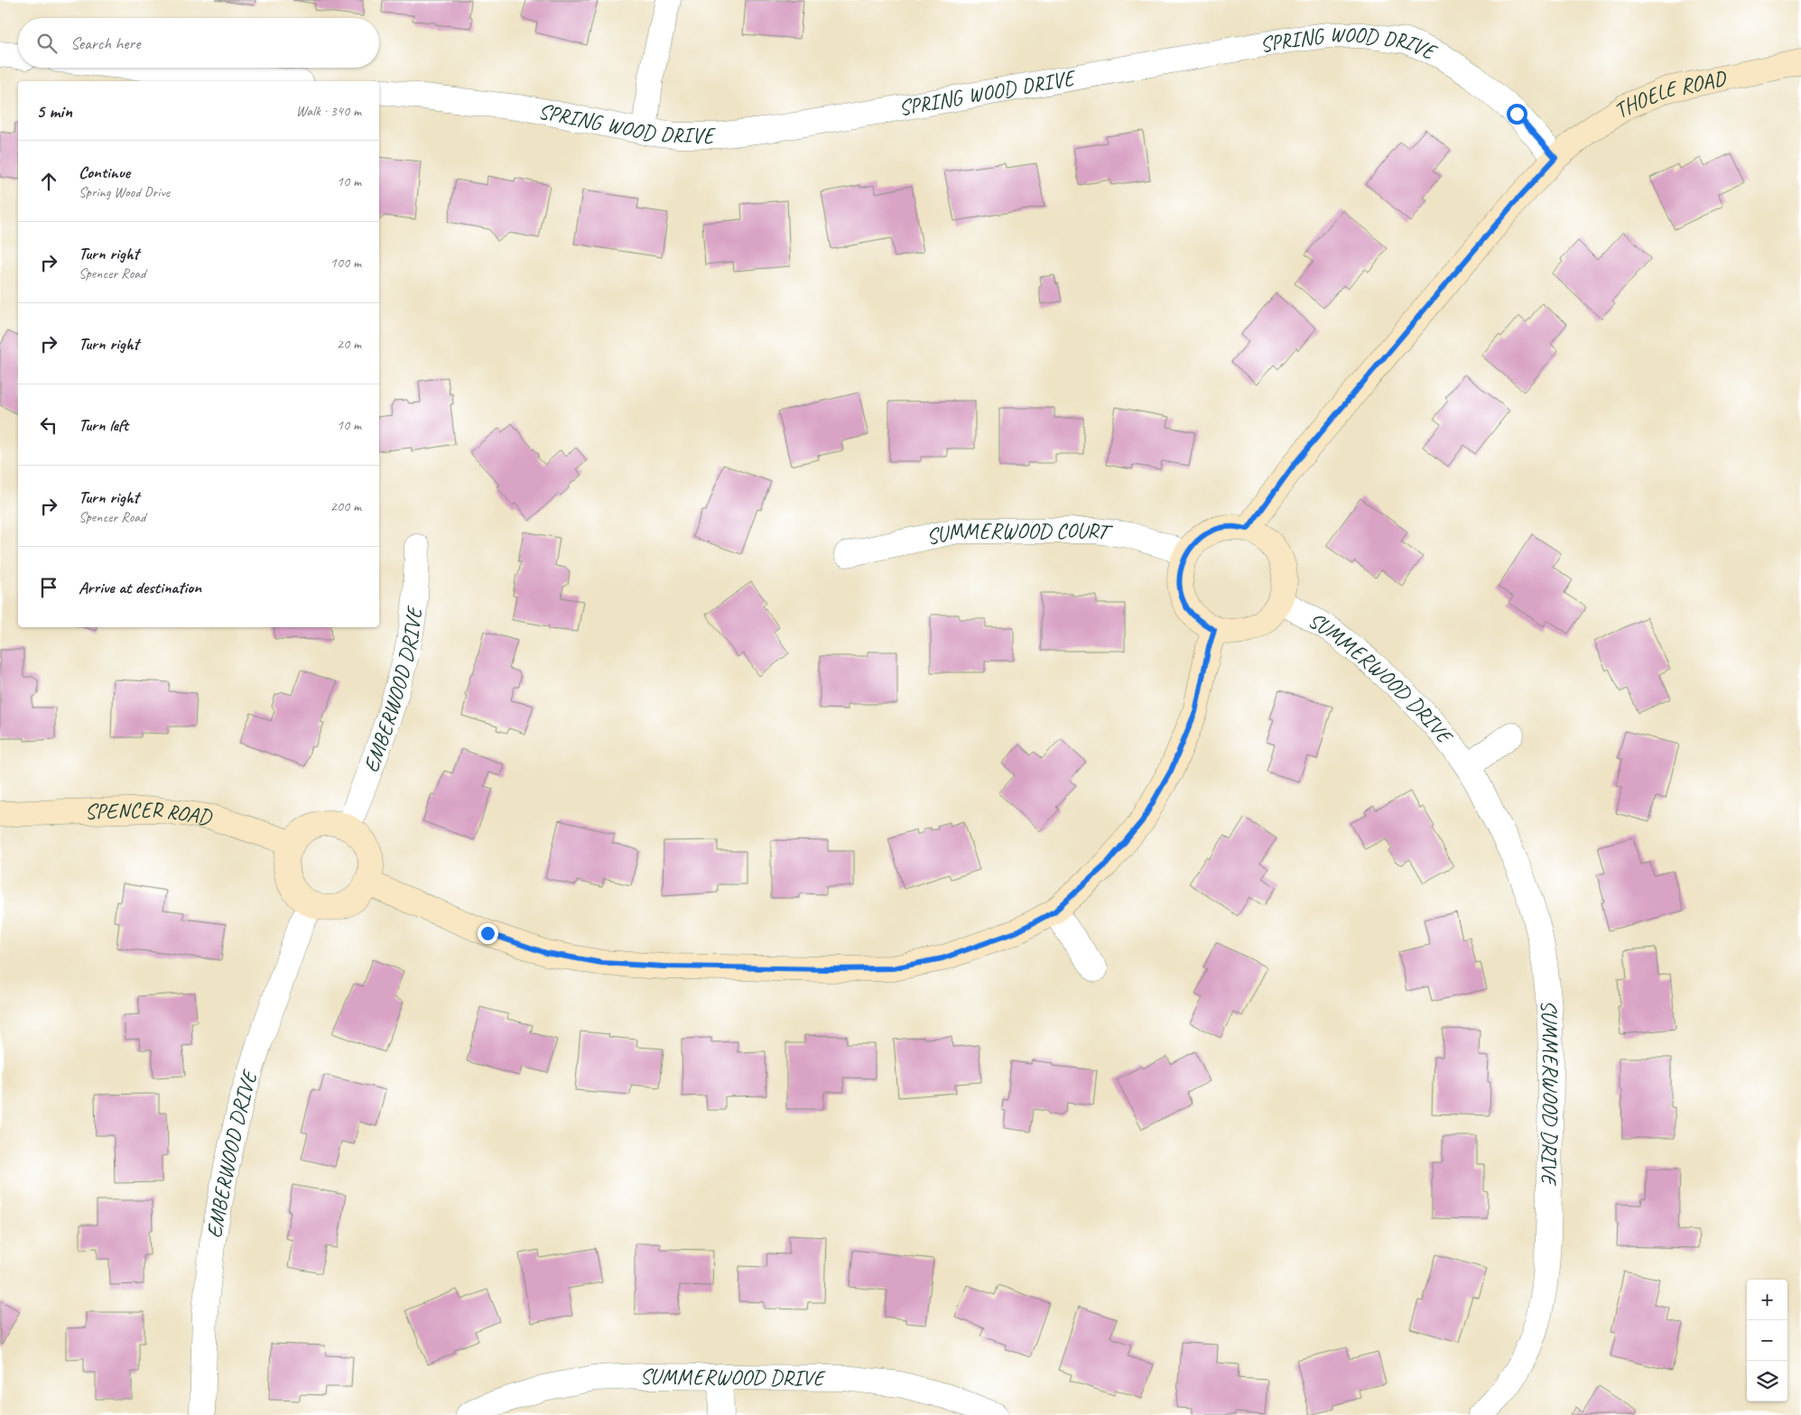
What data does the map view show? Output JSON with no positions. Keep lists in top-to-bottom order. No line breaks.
{"streets":{"main road":["THOELE ROAD","SPENCER ROAD"],"street":["SPRING WOOD DRIVE","SUMMERWOOD COURT","SUMMERWOOD DRIVE","EMBERWOOD DRIVE"]},"crossings":[["SPRING WOOD DRIVE","THOELE ROAD"],["SUMMERWOOD COURT","SUMMERWOOD DRIVE"],["EMBERWOOD DRIVE","SPENCER ROAD"]],"page":{"search":"Search here","heading":["5 min","Walk · 340 m"],"list":[["Continue","Spring Wood Drive","10 m"],["Turn right","Spencer Road","100 m"],["Turn right","20 m"],["Turn left","10 m"],["Turn right","Spencer Road","200 m"],"Arrive at destination"],"map_buttons":["+","−"]}}
